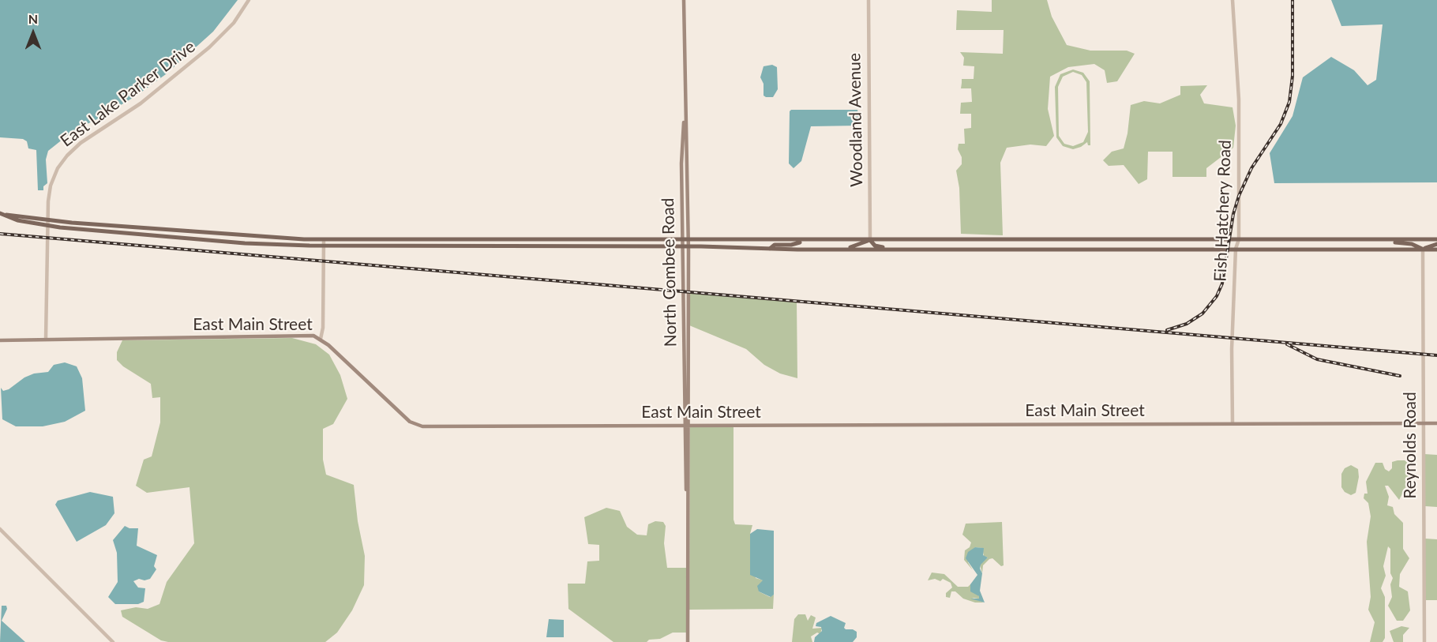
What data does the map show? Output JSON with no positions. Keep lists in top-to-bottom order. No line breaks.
{"streets":{"main road":["North Combee Road","East Main Street"],"street":["East Lake Parker Drive","Woodland Avenue","Fish Hatchery Road","Reynolds Road"]},"crossings":[["East Lake Parker Drive","East Main Street"],["Fish Hatchery Road","East Main Street"],["North Combee Road","East Main Street"],["East Main Street","Reynolds Road"]],"north":"top"}
